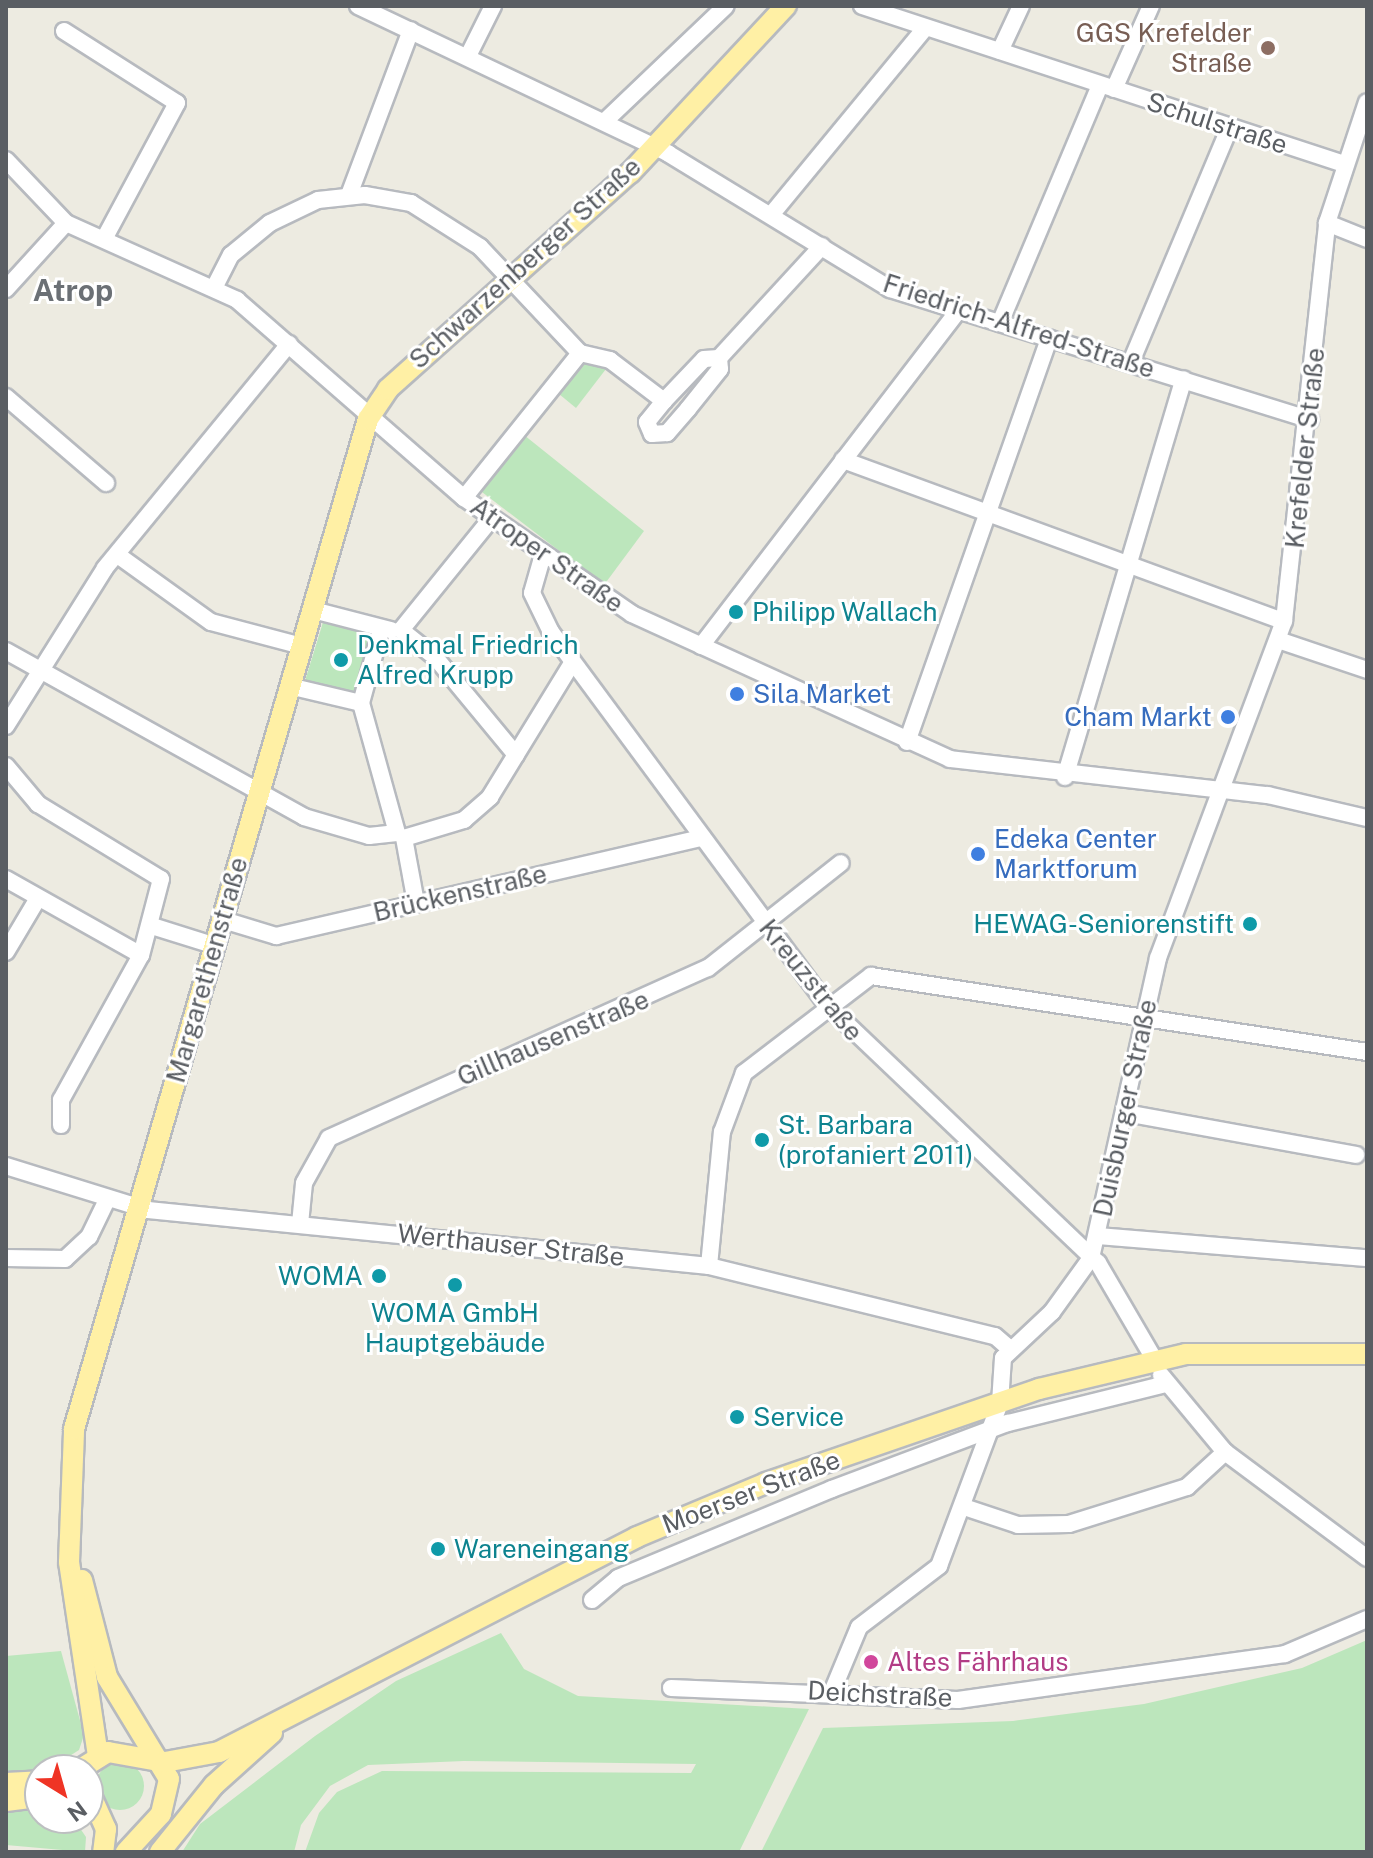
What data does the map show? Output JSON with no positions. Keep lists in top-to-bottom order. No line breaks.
{"streets":{"main road":["Schwarzenberger Straße","Margarethenstraße","Moerser Straße"],"street":["Schulstraße","Friedrich-Alfred-Straße","Krefelder Straße","Atroper Straße","Brückenstraße","Kreuzstraße","Gillhausenstraße","Duisburger Straße","Werthauser Straße","Deichstraße"]},"crossings":[["Schulstraße","Krefelder Straße"],["Schwarzenberger Straße","Friedrich-Alfred-Straße"],["Schwarzenberger Straße","Atroper Straße"],["Schwarzenberger Straße","Margarethenstraße"],["Friedrich-Alfred-Straße","Krefelder Straße"],["Krefelder Straße","Atroper Straße"],["Krefelder Straße","Duisburger Straße"],["Atroper Straße","Margarethenstraße"],["Atroper Straße","Kreuzstraße"],["Atroper Straße","Duisburger Straße"],["Brückenstraße","Margarethenstraße"],["Brückenstraße","Kreuzstraße"],["Margarethenstraße","Werthauser Straße"],["Margarethenstraße","Moerser Straße"],["Kreuzstraße","Gillhausenstraße"],["Kreuzstraße","Duisburger Straße"],["Kreuzstraße","Moerser Straße"],["Gillhausenstraße","Werthauser Straße"],["Duisburger Straße","Werthauser Straße"]],"districts":["Atrop"],"places":["GGS Krefelder Straße","Philipp Wallach","Denkmal Friedrich Alfred Krupp","Sila Market","Cham Markt","Edeka Center Marktforum","HEWAG-Seniorenstift","St. Barbara (profaniert 2011)","WOMA","WOMA GmbH Hauptgebäude","Service","Wareneingang","Altes Fährhaus"],"north":"bottom right"}
